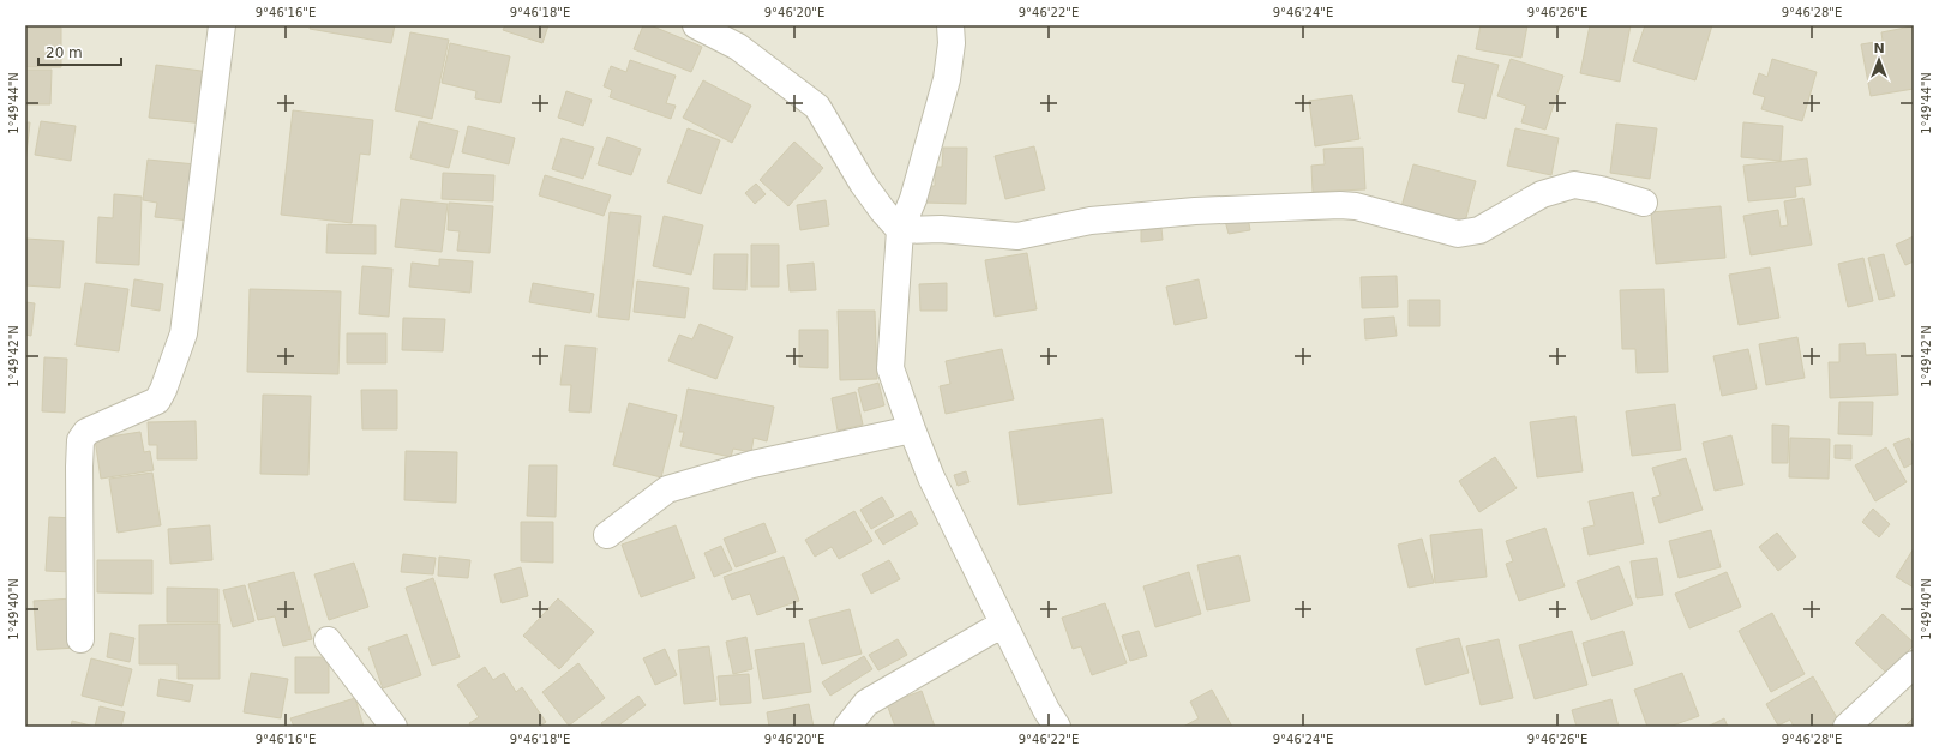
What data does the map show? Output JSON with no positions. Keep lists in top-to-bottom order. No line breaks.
{"scale_bar":"20 m","north":"top","coordinates":["9°46'16\"E","9°46'18\"E","9°46'20\"E","9°46'22\"E","9°46'24\"E","9°46'26\"E","9°46'28\"E","1°49'44\"N","1°49'42\"N","1°49'40\"N"]}
